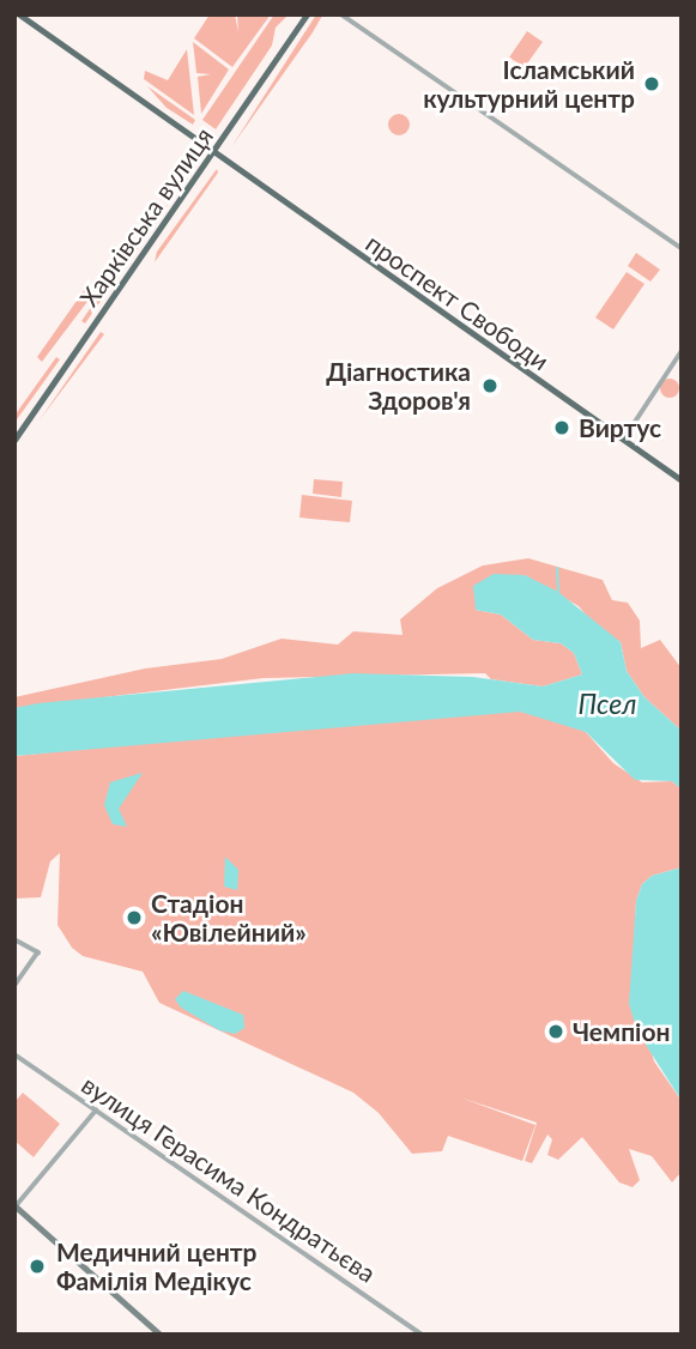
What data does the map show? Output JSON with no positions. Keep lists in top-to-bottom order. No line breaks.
{"streets":{"main road":["Харківська вулиця","проспект Свободи"],"street":["вулиця Герасима Кондратьєва"]},"crossings":[["Харківська вулиця","проспект Свободи"]],"water":["Псел"],"places":["Ісламський культурний центр","Діагностика Здоров'я","Виртус","Стадіон «Ювілейний»","Чемпіон","Медичний центр Фамілія Медікус"]}
